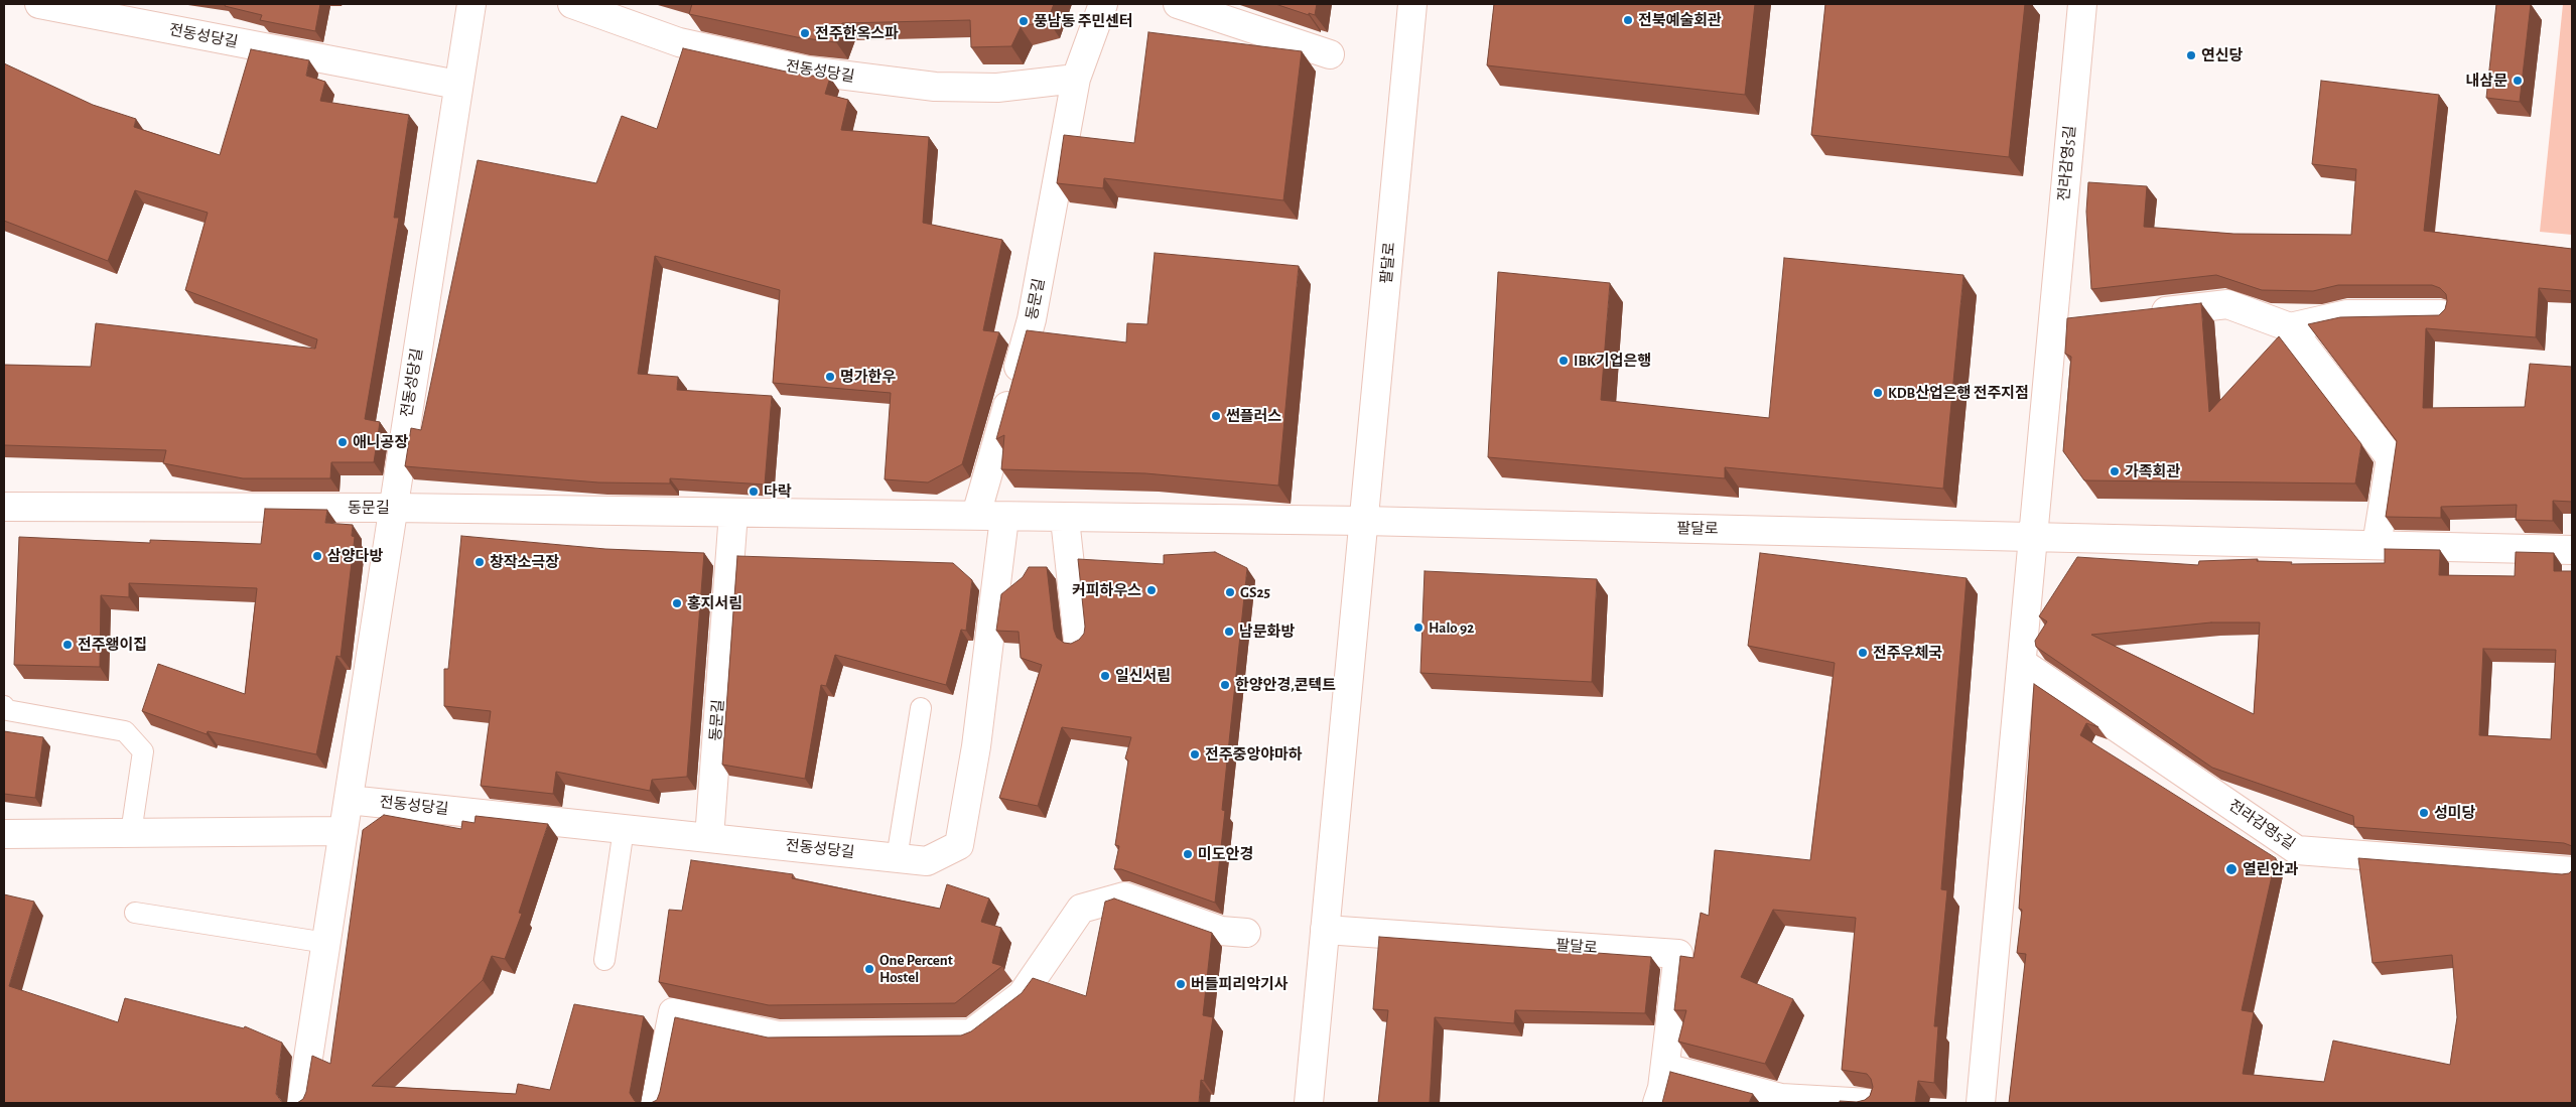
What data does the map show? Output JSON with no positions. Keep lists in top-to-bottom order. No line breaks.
{"streets":{"street":["전동성당길","전라감영5길","팔달로","동문길"]},"crossings":[["전동성당길","동문길"],["전라감영5길","팔달로"],["팔달로","동문길"]],"places":["전북예술회관","풍남동 주민센터","전주한옥스파","연신당","내삼문","IBK기업은행","명가한우","KDB산업은행 전주지점","썬플러스","애니공장","가족회관","다락","삼양다방","창작소극장","커피하우스","GS25","홍지서림","Halo 92","남문화방","전주왱이집","전주우체국","일신서림","한양안경,콘텍트","전주중앙야마하","성미당","미도안경","열린안과","One Percent Hostel","버들피리악기사"]}
